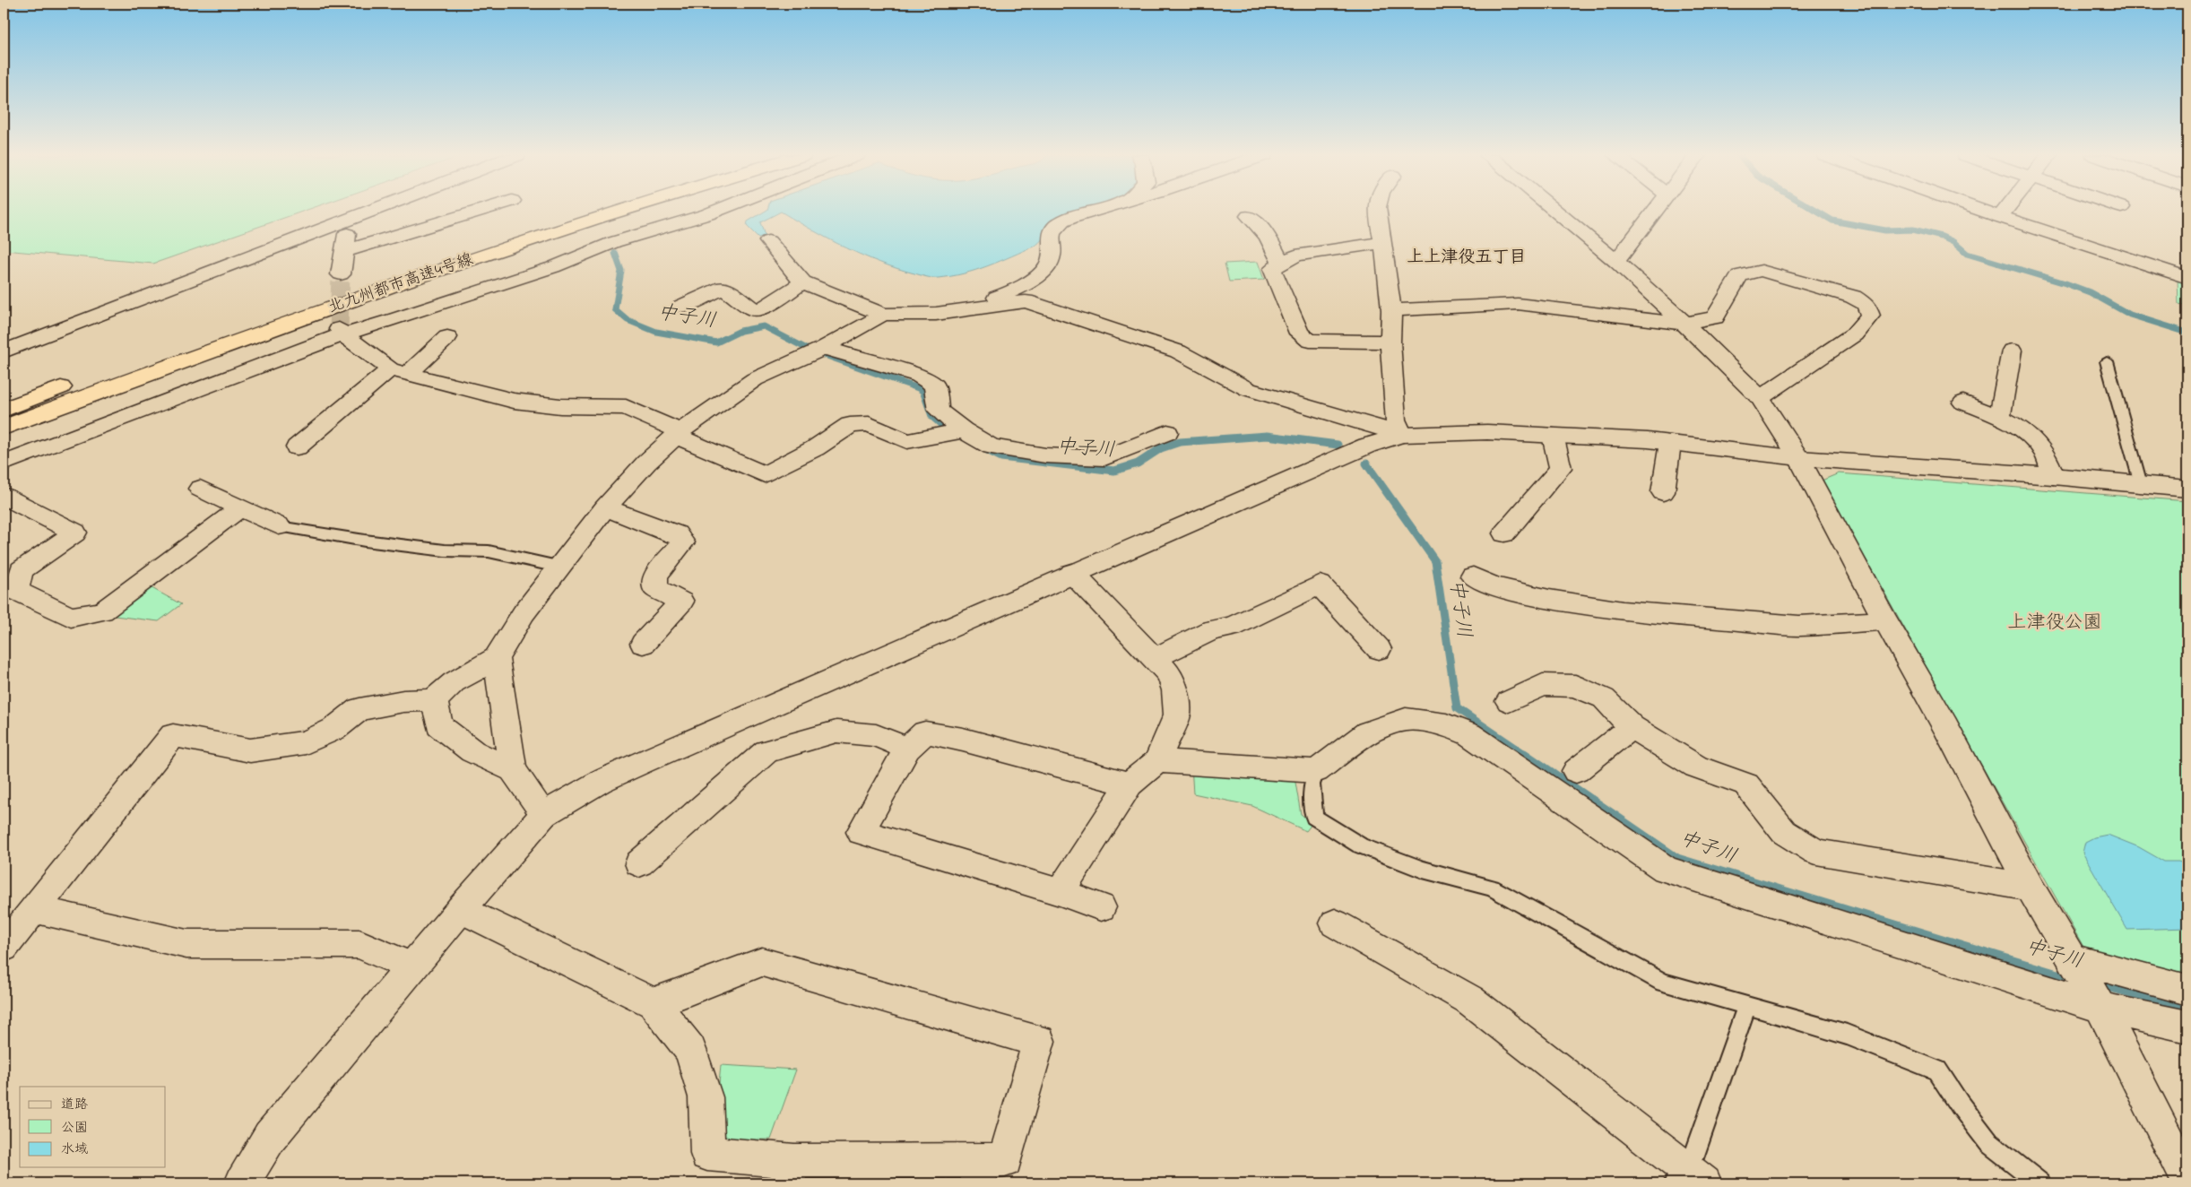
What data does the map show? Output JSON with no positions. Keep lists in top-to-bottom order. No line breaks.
{"streets":{"highway":["北九州都市高速4号線"]},"districts":["上上津役五丁目"],"water":["中子川"],"parks":["上津役公園"],"legend":["道路","公園","水域"]}
